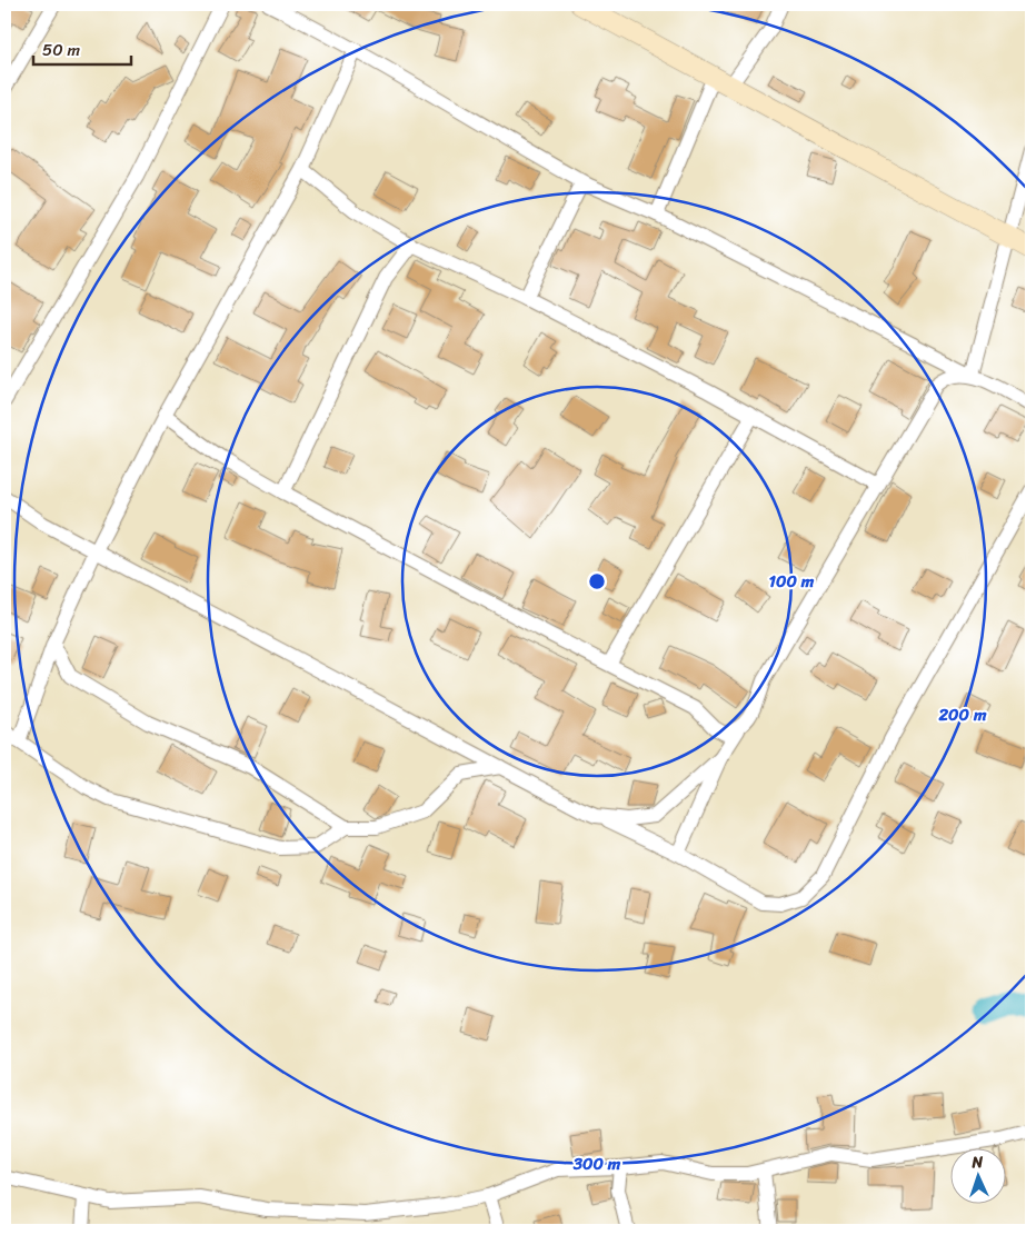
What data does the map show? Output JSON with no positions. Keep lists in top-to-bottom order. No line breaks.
{"scale_bar":"50 m","north":"top","rings":["100 m","200 m","300 m"]}
